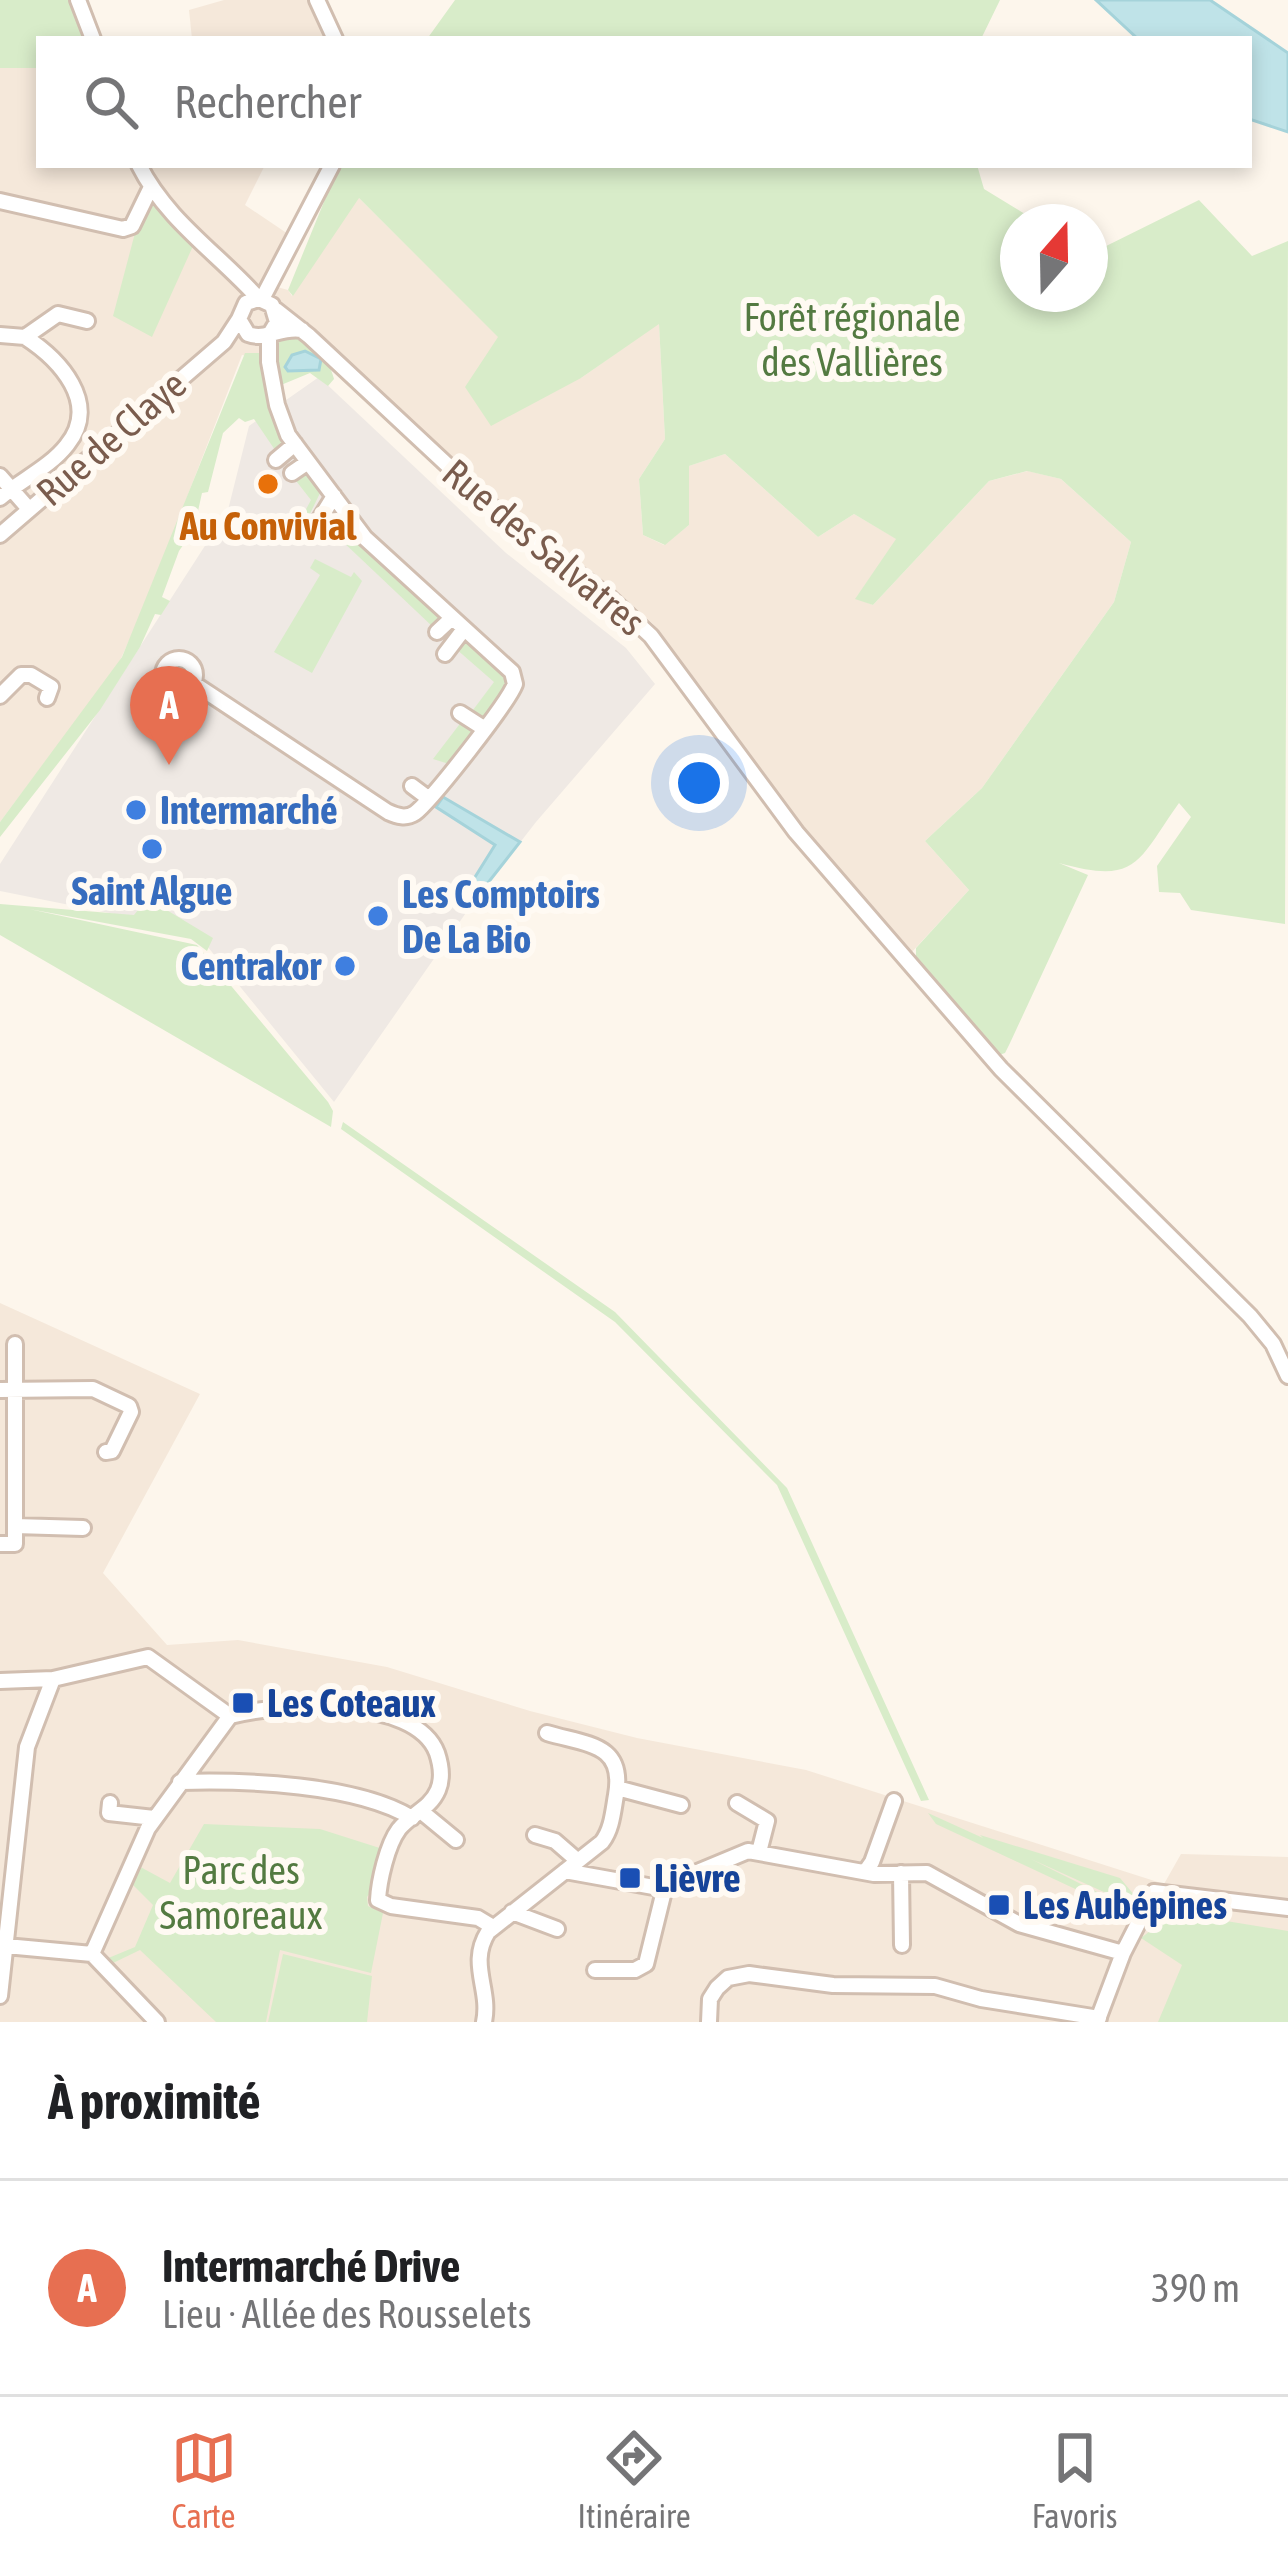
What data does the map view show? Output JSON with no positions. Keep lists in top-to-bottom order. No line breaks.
{"streets":{"street":["Rue de Claye","Rue des Salvatres"]},"parks":["Forêt régionale des Vallières","Parc des Samoreaux"],"places":{"other":["Au Convivial","Intermarché","Saint Algue","Les Comptoirs De La Bio","Centrakor"],"transit":["Les Coteaux","Lièvre","Les Aubépines"]},"north":"top","page":{"search":"Rechercher","pins":"A","heading":"À proximité","list":[{"mark":"A","name":"Intermarché Drive","note":"Lieu · Allée des Rousselets","value":"390 m"}],"nav":["Carte","Itinéraire","Favoris"]}}
